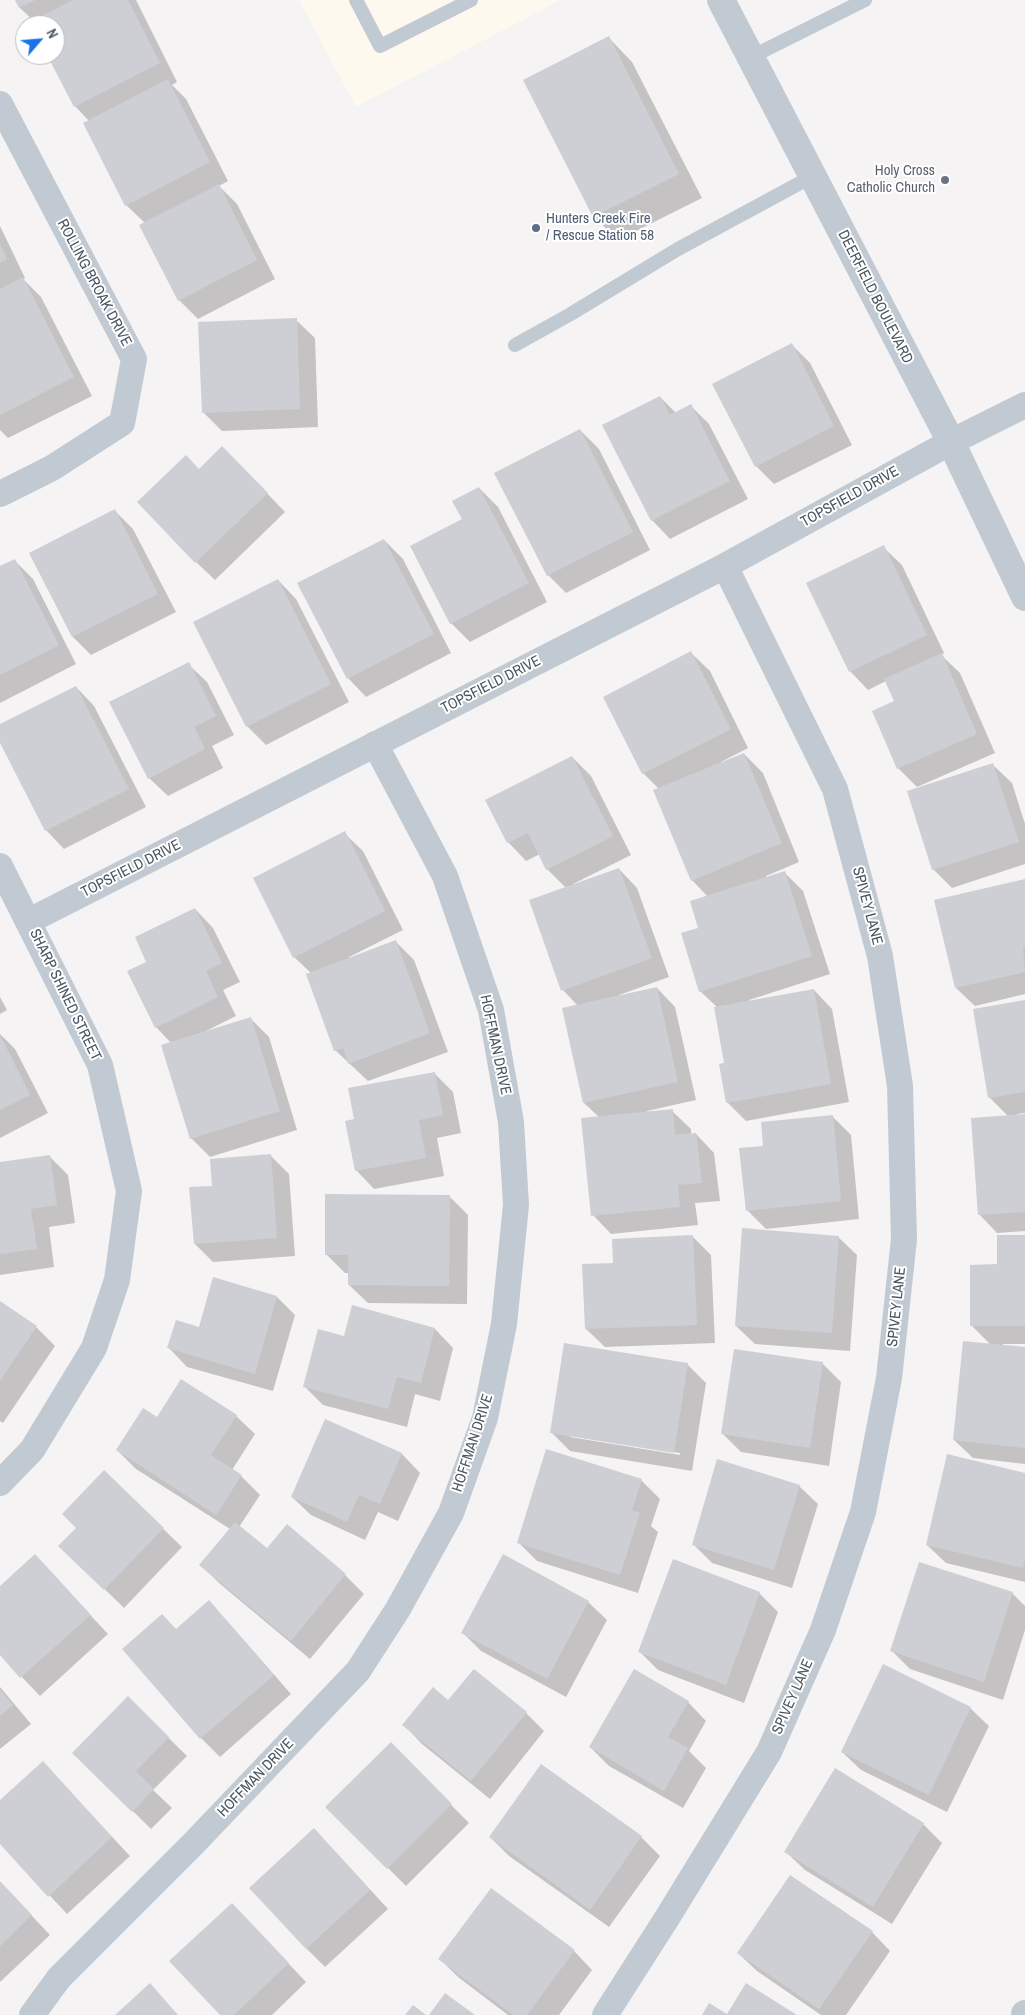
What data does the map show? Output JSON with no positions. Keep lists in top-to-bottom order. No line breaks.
{"streets":{"street":["ROLLING BROAK DRIVE","DEERFIELD BOULEVARD","TOPSFIELD DRIVE","SPIVEY LANE","SHARP SHINED STREET","HOFFMAN DRIVE"]},"crossings":[["DEERFIELD BOULEVARD","TOPSFIELD DRIVE"],["TOPSFIELD DRIVE","SPIVEY LANE"],["TOPSFIELD DRIVE","SHARP SHINED STREET"],["TOPSFIELD DRIVE","HOFFMAN DRIVE"]],"places":["Holy Cross Catholic Church","Hunters Creek Fire / Rescue Station 58"],"north":"top right"}
